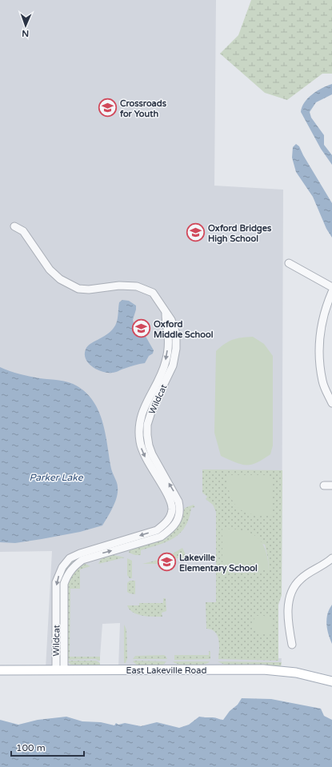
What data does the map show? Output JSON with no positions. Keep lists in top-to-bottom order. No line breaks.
{"streets":{"main road":["East Lakeville Road"],"street":["Wildcat"]},"crossings":[["Wildcat","East Lakeville Road"]],"water":["Parker Lake"],"places":{"school or university":["Crossroads for Youth","Oxford Bridges High School","Oxford Middle School","Lakeville Elementary School"]},"scale_bar":"100 m","north":"bottom"}
